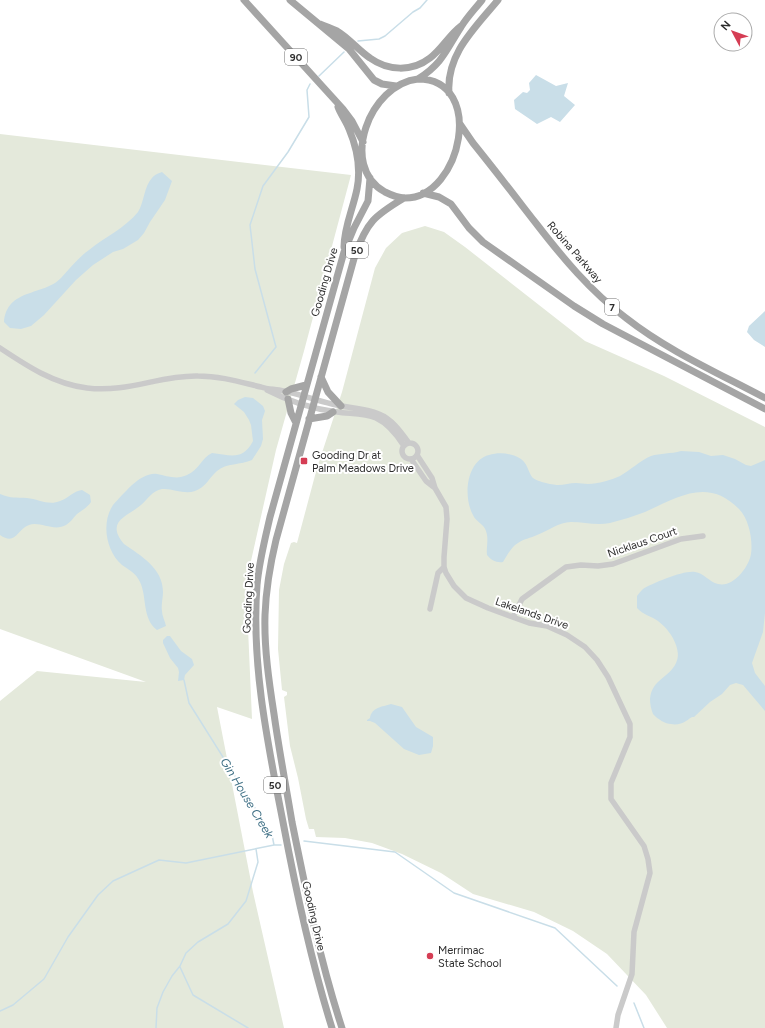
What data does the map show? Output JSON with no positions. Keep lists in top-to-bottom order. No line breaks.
{"streets":{"main road":["90","50","Robina Parkway","Gooding Drive","7"],"street":["Nicklaus Court","Lakelands Drive"]},"crossings":[["90","Robina Parkway"],["90","Gooding Drive"],["90","7"],["Robina Parkway","Gooding Drive"],["Robina Parkway","7"],["Gooding Drive","7"],["Nicklaus Court","Lakelands Drive"]],"water":["Gin House Creek"],"places":{"transit":["Gooding Dr at Palm Meadows Drive"],"other":["Merrimac State School"]},"north":"top left"}
